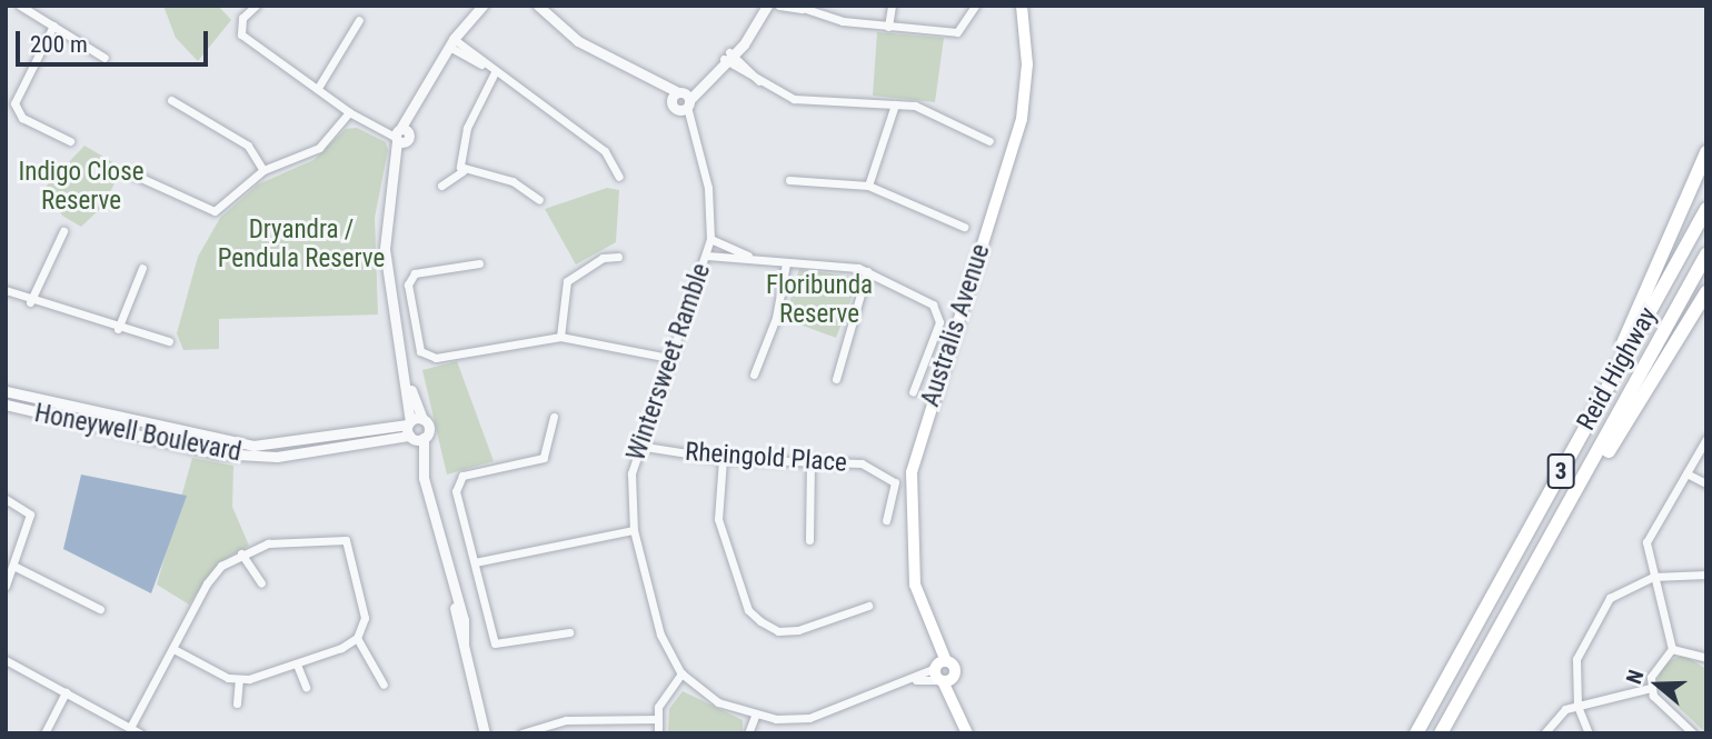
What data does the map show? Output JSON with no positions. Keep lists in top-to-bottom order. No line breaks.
{"streets":{"highway":["Reid Highway","3"],"main road":["Australis Avenue"],"street":["Wintersweet Ramble","Honeywell Boulevard","Rheingold Place"]},"crossings":[["Australis Avenue","Wintersweet Ramble"],["Wintersweet Ramble","Rheingold Place"]],"parks":["Indigo Close Reserve","Dryandra / Pendula Reserve","Floribunda Reserve"],"scale_bar":"200 m","north":"left"}
